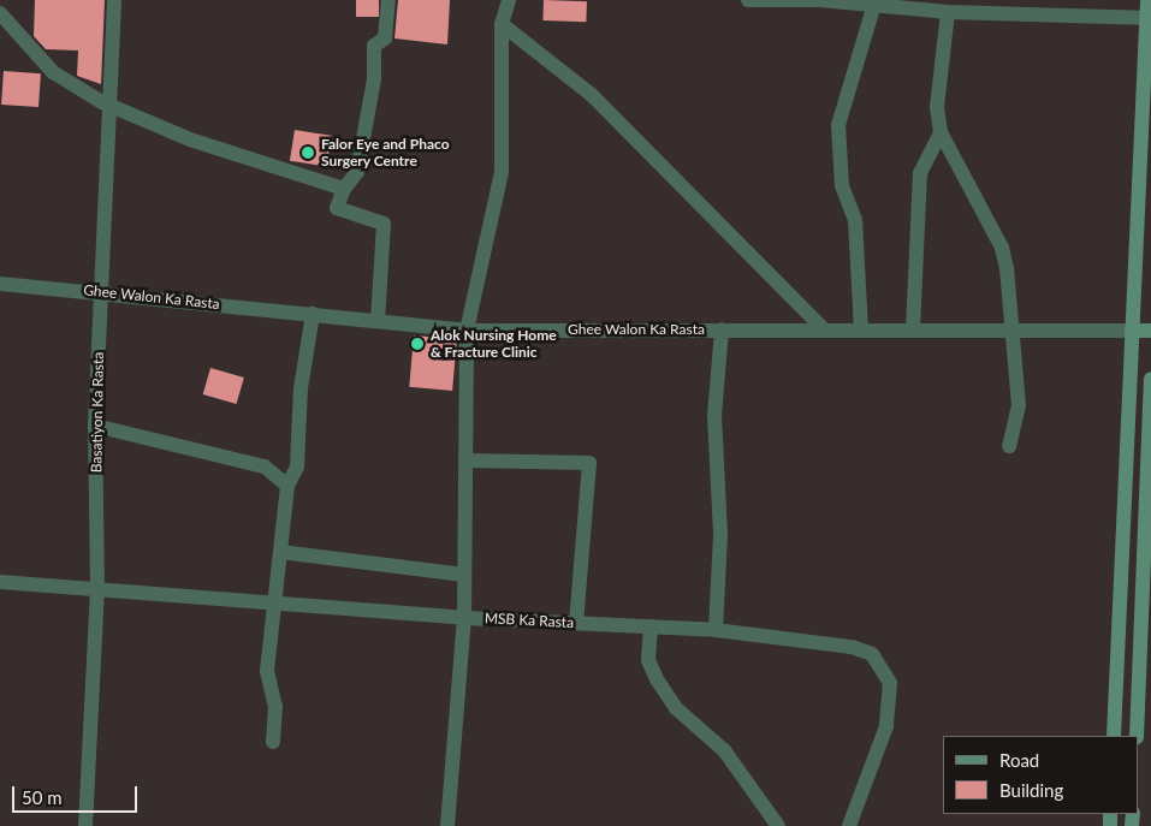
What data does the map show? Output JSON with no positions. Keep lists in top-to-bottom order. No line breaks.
{"streets":{"street":["Ghee Walon Ka Rasta","Basatiyon Ka Rasta","MSB Ka Rasta"]},"crossings":[["Ghee Walon Ka Rasta","Basatiyon Ka Rasta"],["Basatiyon Ka Rasta","MSB Ka Rasta"]],"places":["Falor Eye and Phaco Surgery Centre","Alok Nursing Home & Fracture Clinic"],"legend":["Road","Building"],"scale_bar":"50 m"}
